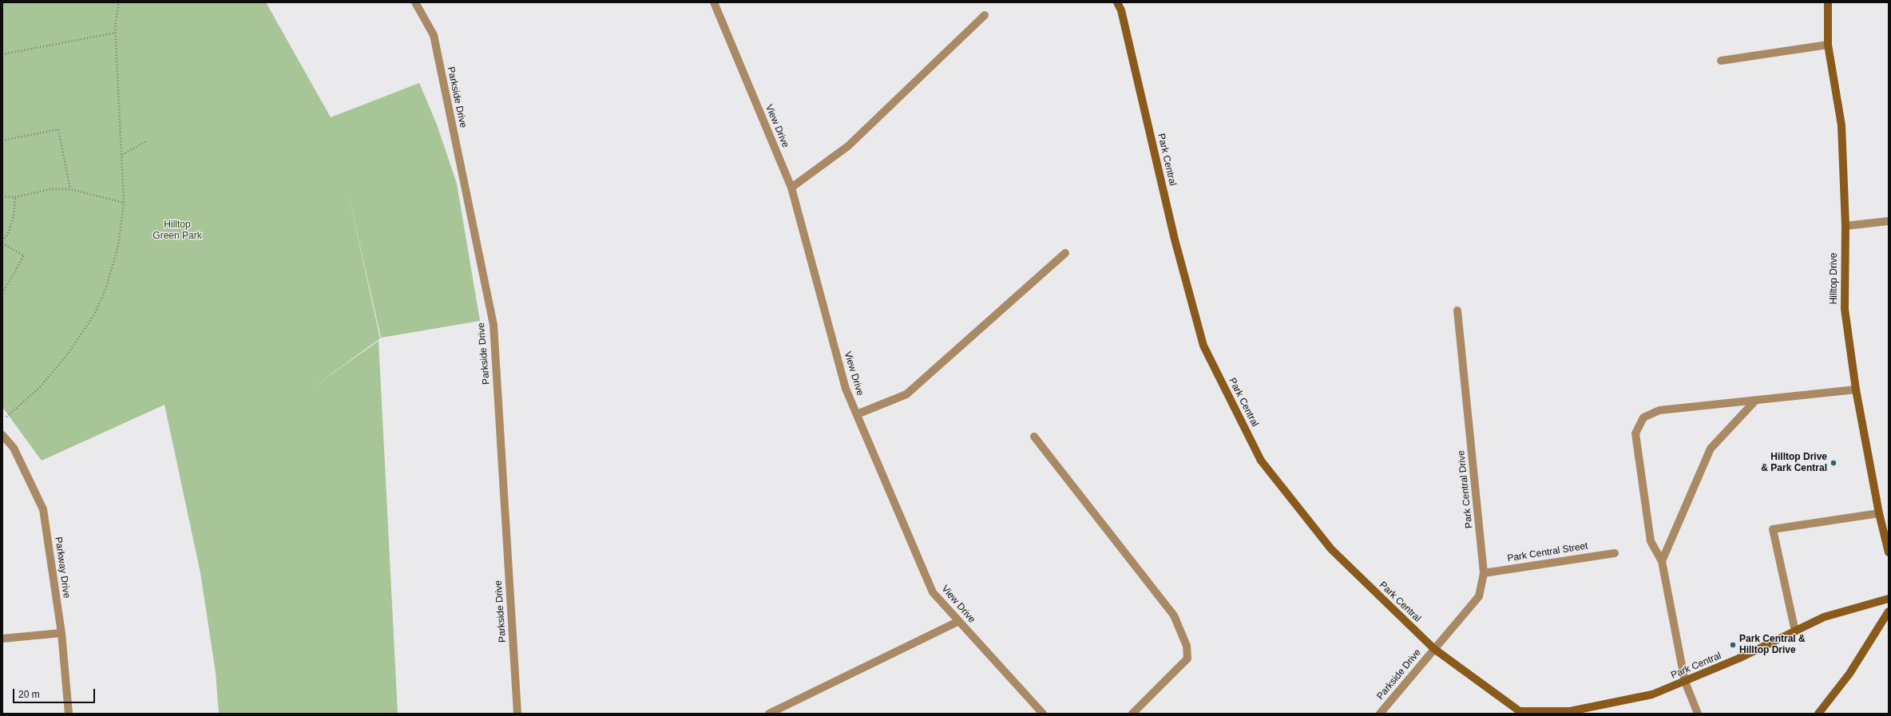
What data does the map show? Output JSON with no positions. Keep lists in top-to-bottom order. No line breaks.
{"streets":{"street":["Parkside Drive","View Drive","Park Central","Hilltop Drive","Park Central Drive","Park Central Street","Parkway Drive"]},"crossings":[["Parkside Drive","Park Central"],["Parkside Drive","Park Central Drive"],["Park Central","Park Central Drive"],["Park Central Drive","Park Central Street"]],"parks":["Hilltop Green Park"],"places":["Hilltop Drive & Park Central","Park Central & Hilltop Drive"],"scale_bar":"20 m"}
